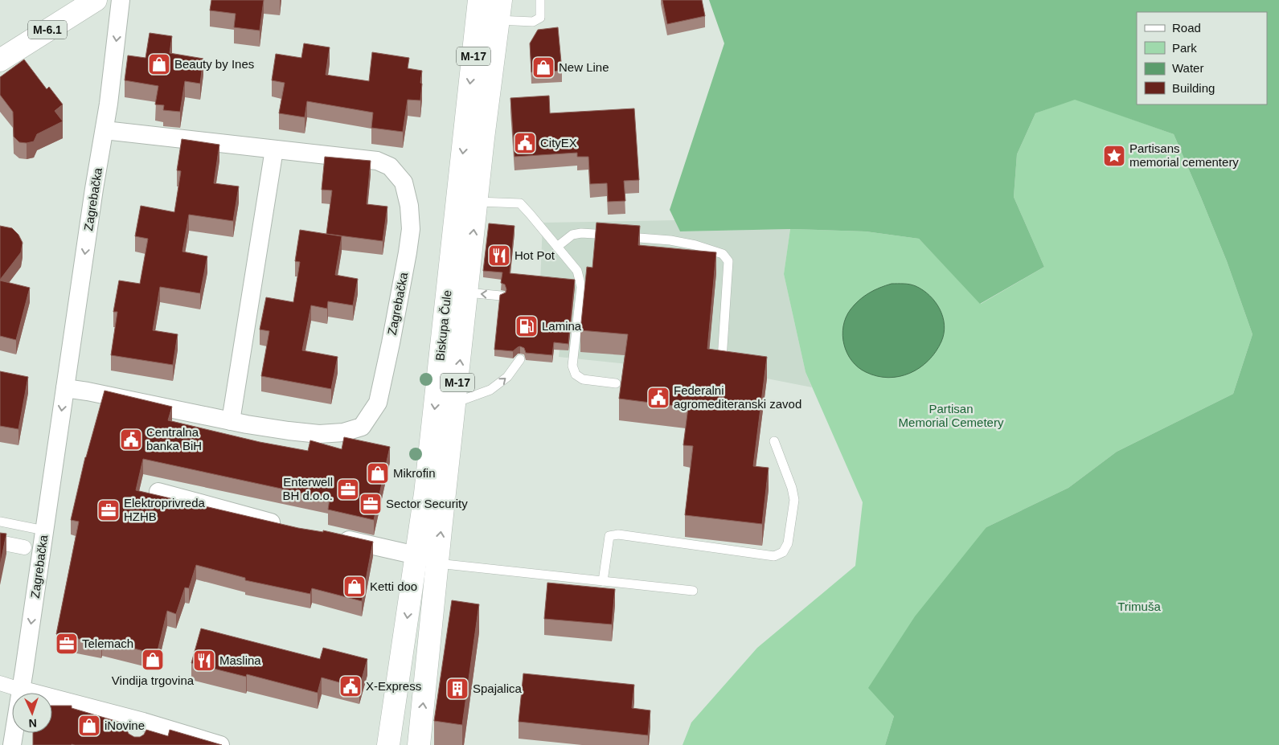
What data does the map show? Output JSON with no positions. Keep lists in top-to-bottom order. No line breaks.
{"streets":{"main road":["M-6.1","M-17","Biskupa Čule"],"street":["Zagrebačka"]},"one_way":["Zagrebačka"],"parks":["Partisan Memorial Cemetery","Trimuša"],"places":{"shop":["Beauty by Ines","New Line","Mikrofin","Ketti doo","Vindija trgovina","iNovine"],"public building":["CityEX","Federalni agromediteranski zavod","Centralna banka BiH","X-Express"],"place":["Partisans memorial cementery"],"restaurant":["Hot Pot","Maslina"],"fuel station":["Lamina"],"office":["Enterwell BH d.o.o.","Sector Security","Elektroprivreda HZHB","Telemach"],"building":["Spajalica"]},"legend":["Road","Park","Water","Building"],"north":"bottom"}
